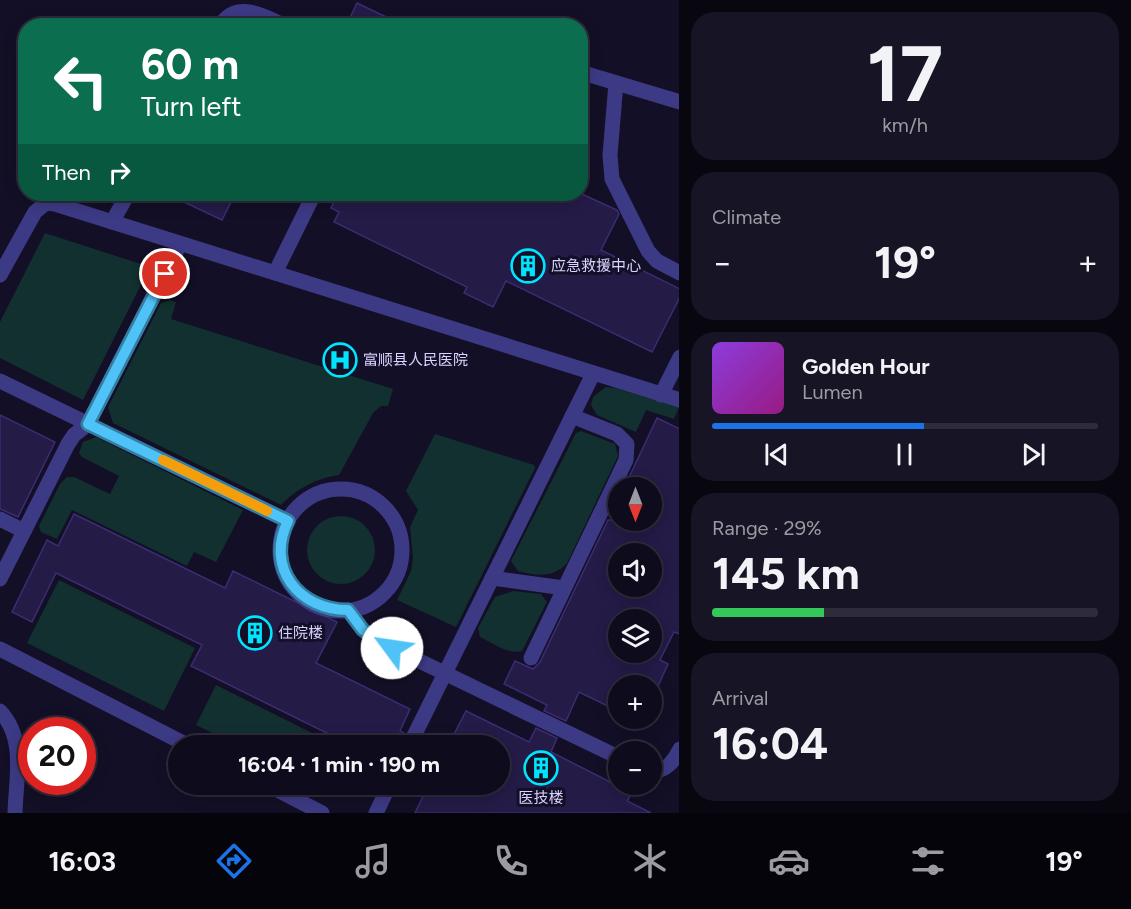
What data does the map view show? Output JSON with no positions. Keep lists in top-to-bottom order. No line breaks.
{"places":{"building":["应急救援中心","住院楼","医技楼"],"hospital":["富顺县人民医院"]},"north":"bottom","page":{"tile":[["17","km/h"],"Climate",["Range · 29%","145 km"],["Arrival","16:04"]],"turn":["60 m","Turn left"],"then":"Then","heat":["−","19°","+"],"song":["Golden Hour","Lumen"],"map_buttons":["+","−"],"limit":"20","trip":"16:04 · 1 min · 190 m","tabs":["16:03","19°"]}}
